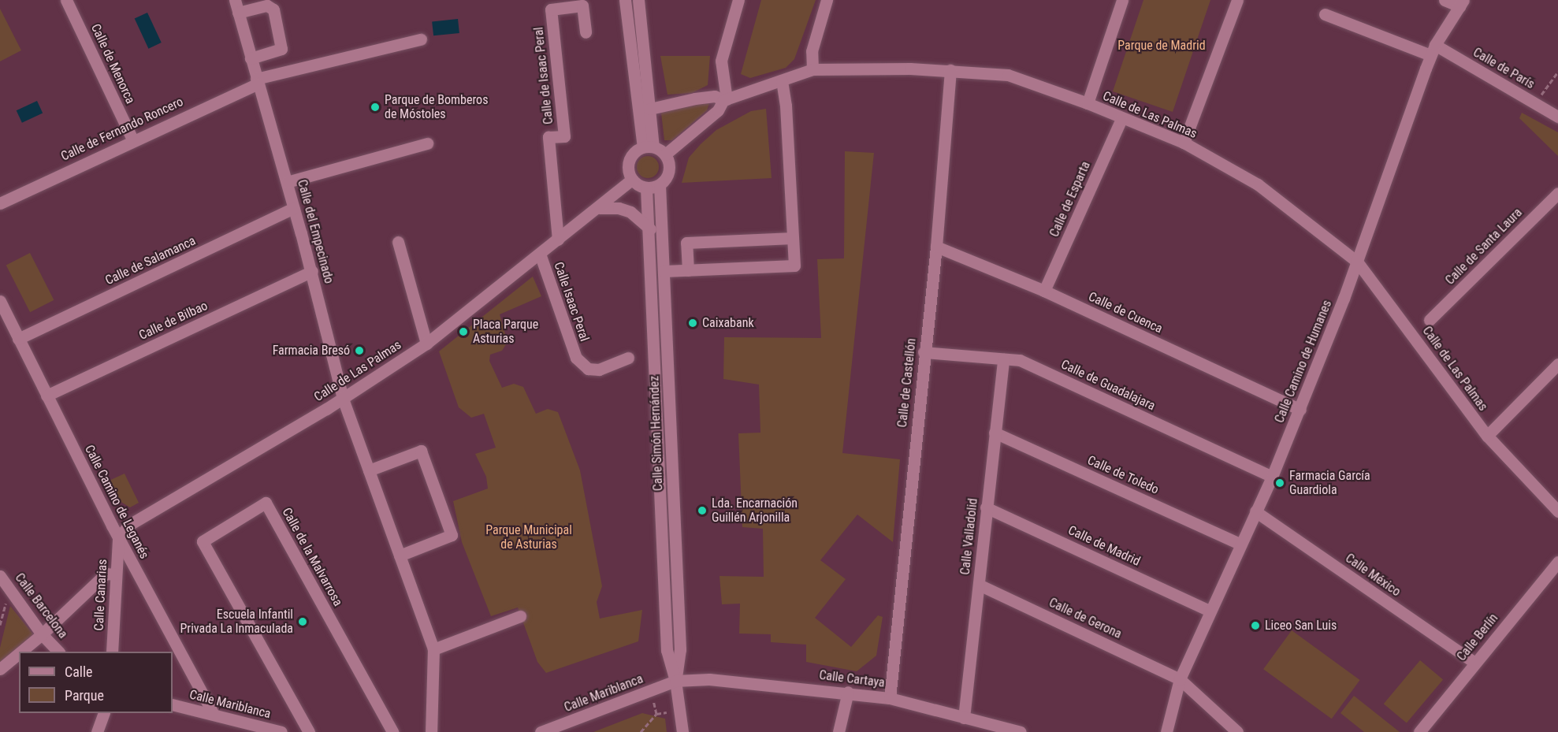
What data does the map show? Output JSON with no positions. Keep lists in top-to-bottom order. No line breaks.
{"streets":{"street":["Calle de Menorca","Calle de París","Calle de Isaac Peral","Calle de Las Palmas","Calle de Fernando Roncero","Calle de Esparta","Calle del Empecinado","Calle de Santa Laura","Calle de Salamanca","Calle Isaac Peral","Calle de Cuenca","Calle de Bilbao","Calle Camino de Humanes","Calle de Castellón","Calle de Guadalajara","Calle Simón Hernández","Calle de Toledo","Calle Camino de Leganés","Calle Valladolid","Calle de Madrid","Calle de la Malvarrosa","Calle México","Calle Canarias","Calle Barcelona","Calle de Gerona","Calle Berlín","Calle Cartaya","Calle Mariblanca"]},"crossings":[["Calle de Menorca","Calle de Fernando Roncero"],["Calle de París","Calle Camino de Humanes"],["Calle de Isaac Peral","Calle de Las Palmas"],["Calle de Las Palmas","Calle de Esparta"],["Calle de Las Palmas","Calle del Empecinado"],["Calle de Las Palmas","Calle Isaac Peral"],["Calle de Las Palmas","Calle Camino de Humanes"],["Calle de Las Palmas","Calle de Castellón"],["Calle de Las Palmas","Calle Simón Hernández"],["Calle de Las Palmas","Calle Camino de Leganés"],["Calle de Las Palmas","Calle Canarias"],["Calle de Fernando Roncero","Calle del Empecinado"],["Calle de Esparta","Calle de Cuenca"],["Calle del Empecinado","Calle de Salamanca"],["Calle del Empecinado","Calle de Bilbao"],["Calle de Salamanca","Calle Camino de Leganés"],["Calle de Cuenca","Calle Camino de Humanes"],["Calle de Cuenca","Calle de Castellón"],["Calle de Bilbao","Calle Camino de Leganés"],["Calle Camino de Humanes","Calle de Guadalajara"],["Calle Camino de Humanes","Calle de Toledo"],["Calle Camino de Humanes","Calle de Madrid"],["Calle Camino de Humanes","Calle México"],["Calle Camino de Humanes","Calle de Gerona"],["Calle de Castellón","Calle de Guadalajara"],["Calle de Castellón","Calle Cartaya"],["Calle de Guadalajara","Calle Valladolid"],["Calle Simón Hernández","Calle Cartaya"],["Calle Simón Hernández","Calle Mariblanca"],["Calle de Toledo","Calle Valladolid"],["Calle Camino de Leganés","Calle Canarias"],["Calle Camino de Leganés","Calle Mariblanca"],["Calle Valladolid","Calle de Madrid"],["Calle Valladolid","Calle de Gerona"],["Calle Valladolid","Calle Cartaya"],["Calle México","Calle Berlín"],["Calle Cartaya","Calle Mariblanca"]],"parks":["Parque de Madrid","Parque Municipal de Asturias"],"places":["Parque de Bomberos de Móstoles","Caixabank","Placa Parque Asturias","Farmacia Bresó","Farmacia García Guardiola","Lda. Encarnación Guillén Arjonilla","Escuela Infantil Privada La Inmaculada","Liceo San Luis"],"legend":["Calle","Parque"]}
